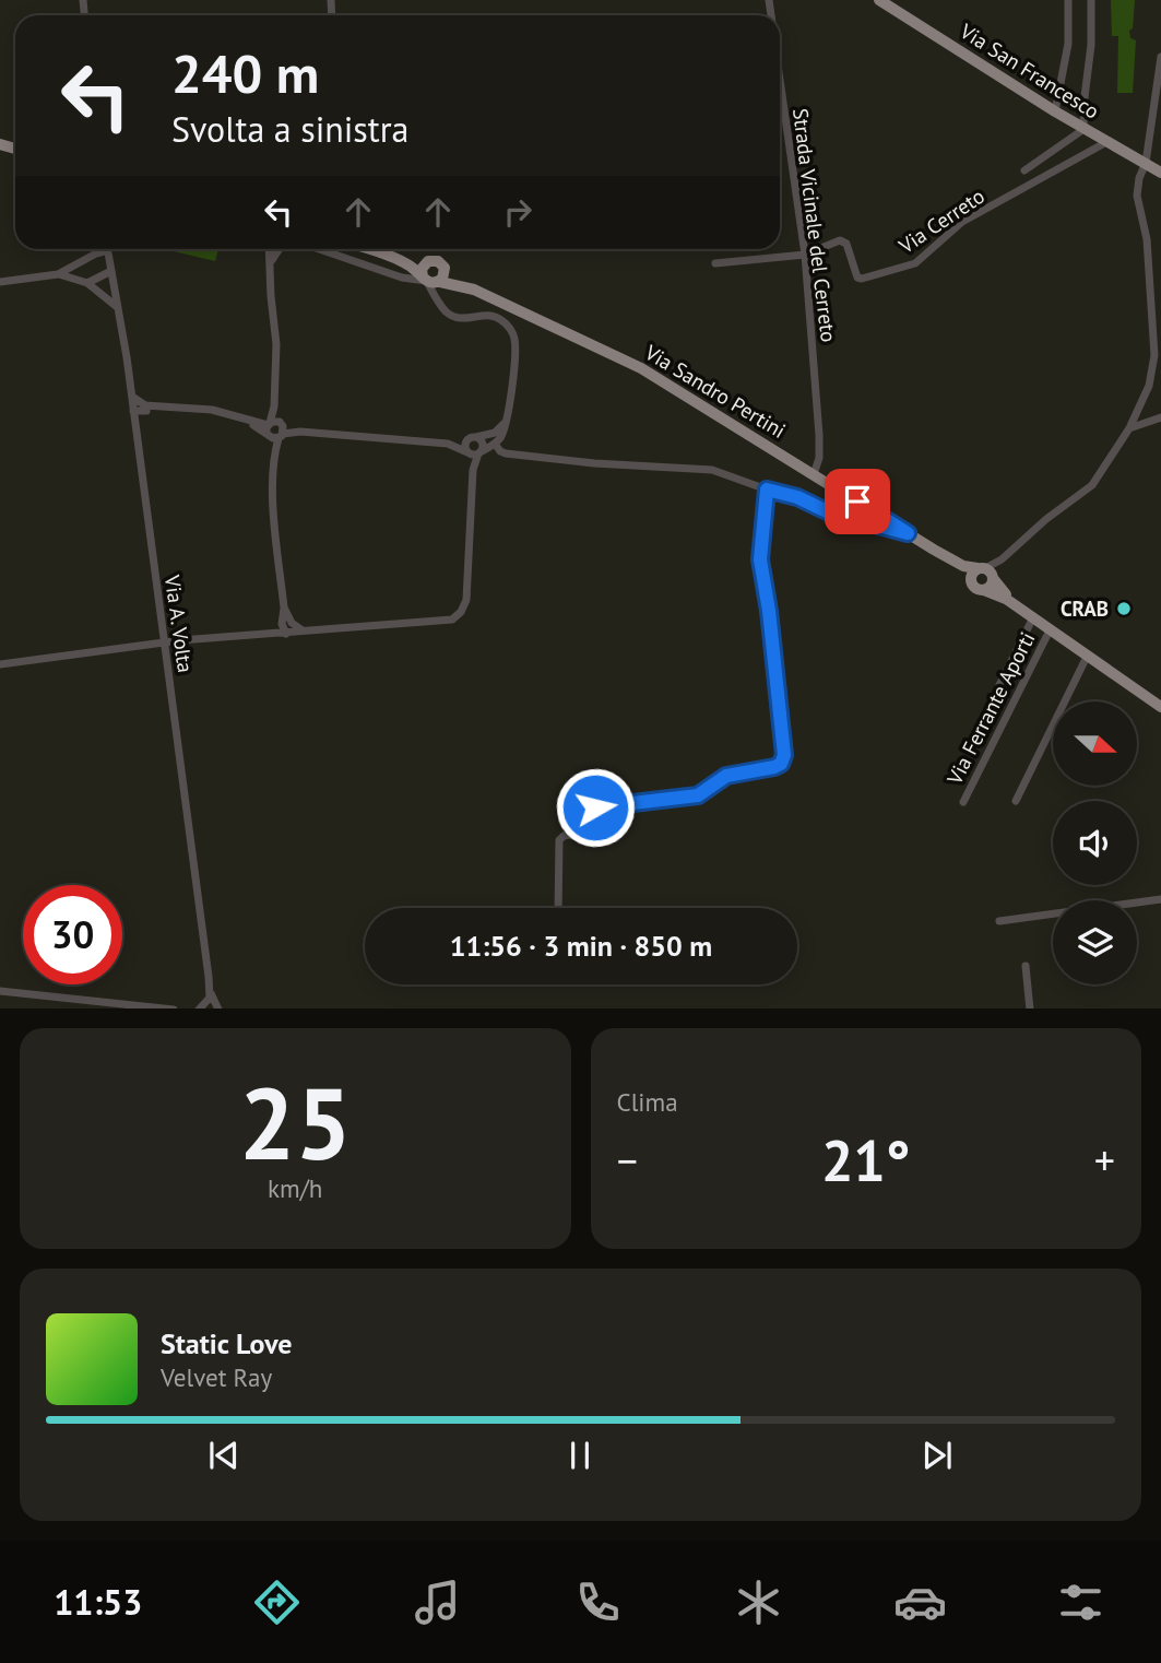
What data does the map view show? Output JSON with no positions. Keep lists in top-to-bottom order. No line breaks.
{"streets":{"main road":["Via San Francesco","Via Sandro Pertini"],"street":["Via Cerreto","Strada Vicinale del Cerreto","Via A. Volta","Via Ferrante Aporti"]},"crossings":[["Via San Francesco","Via Cerreto"],["Via Cerreto","Strada Vicinale del Cerreto"],["Strada Vicinale del Cerreto","Via Sandro Pertini"],["Via Sandro Pertini","Via Ferrante Aporti"]],"places":["CRAB"],"north":"right","page":{"turn":["240 m","Svolta a sinistra"],"limit":"30","trip":"11:56 · 3 min · 850 m","tile":[["25","km/h"],"Clima"],"heat":["−","21°","+"],"song":["Static Love","Velvet Ray"],"tabs":"11:53"}}
